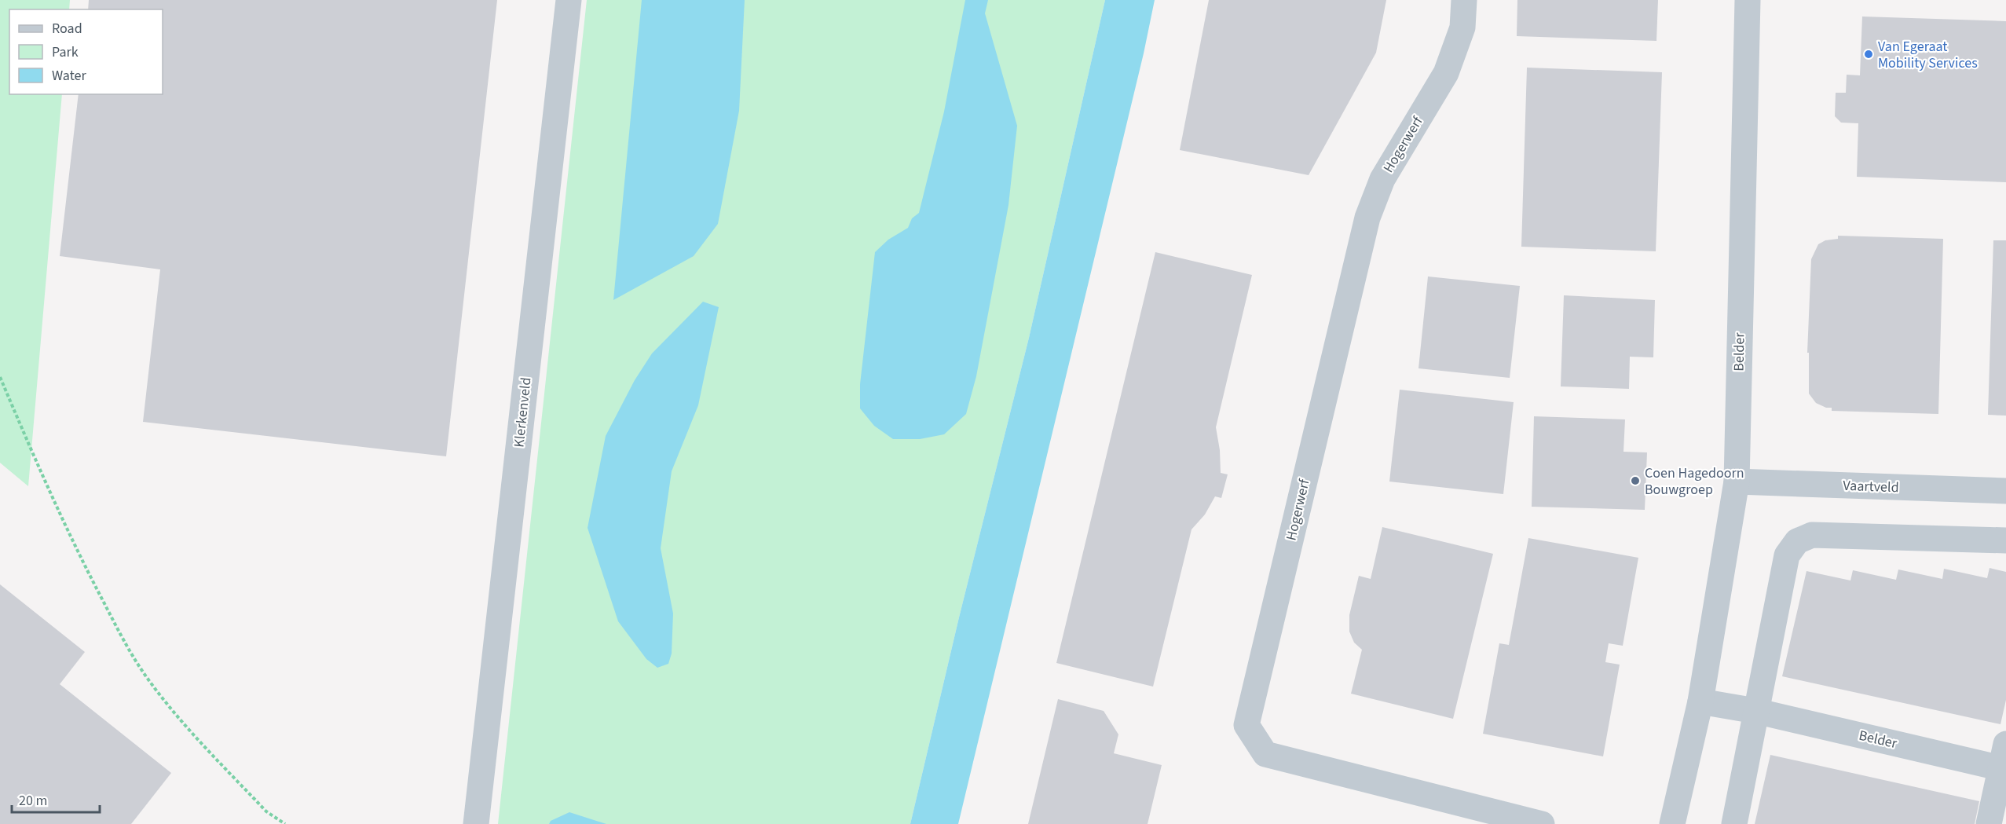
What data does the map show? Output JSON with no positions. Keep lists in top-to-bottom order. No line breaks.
{"streets":{"street":["Hogerwerf","Belder","Klerkenveld","Vaartveld"]},"crossings":[["Belder","Vaartveld"]],"places":["Van Egeraat Mobility Services","Coen Hagedoorn Bouwgroep"],"legend":["Road","Park","Water"],"scale_bar":"20 m"}
